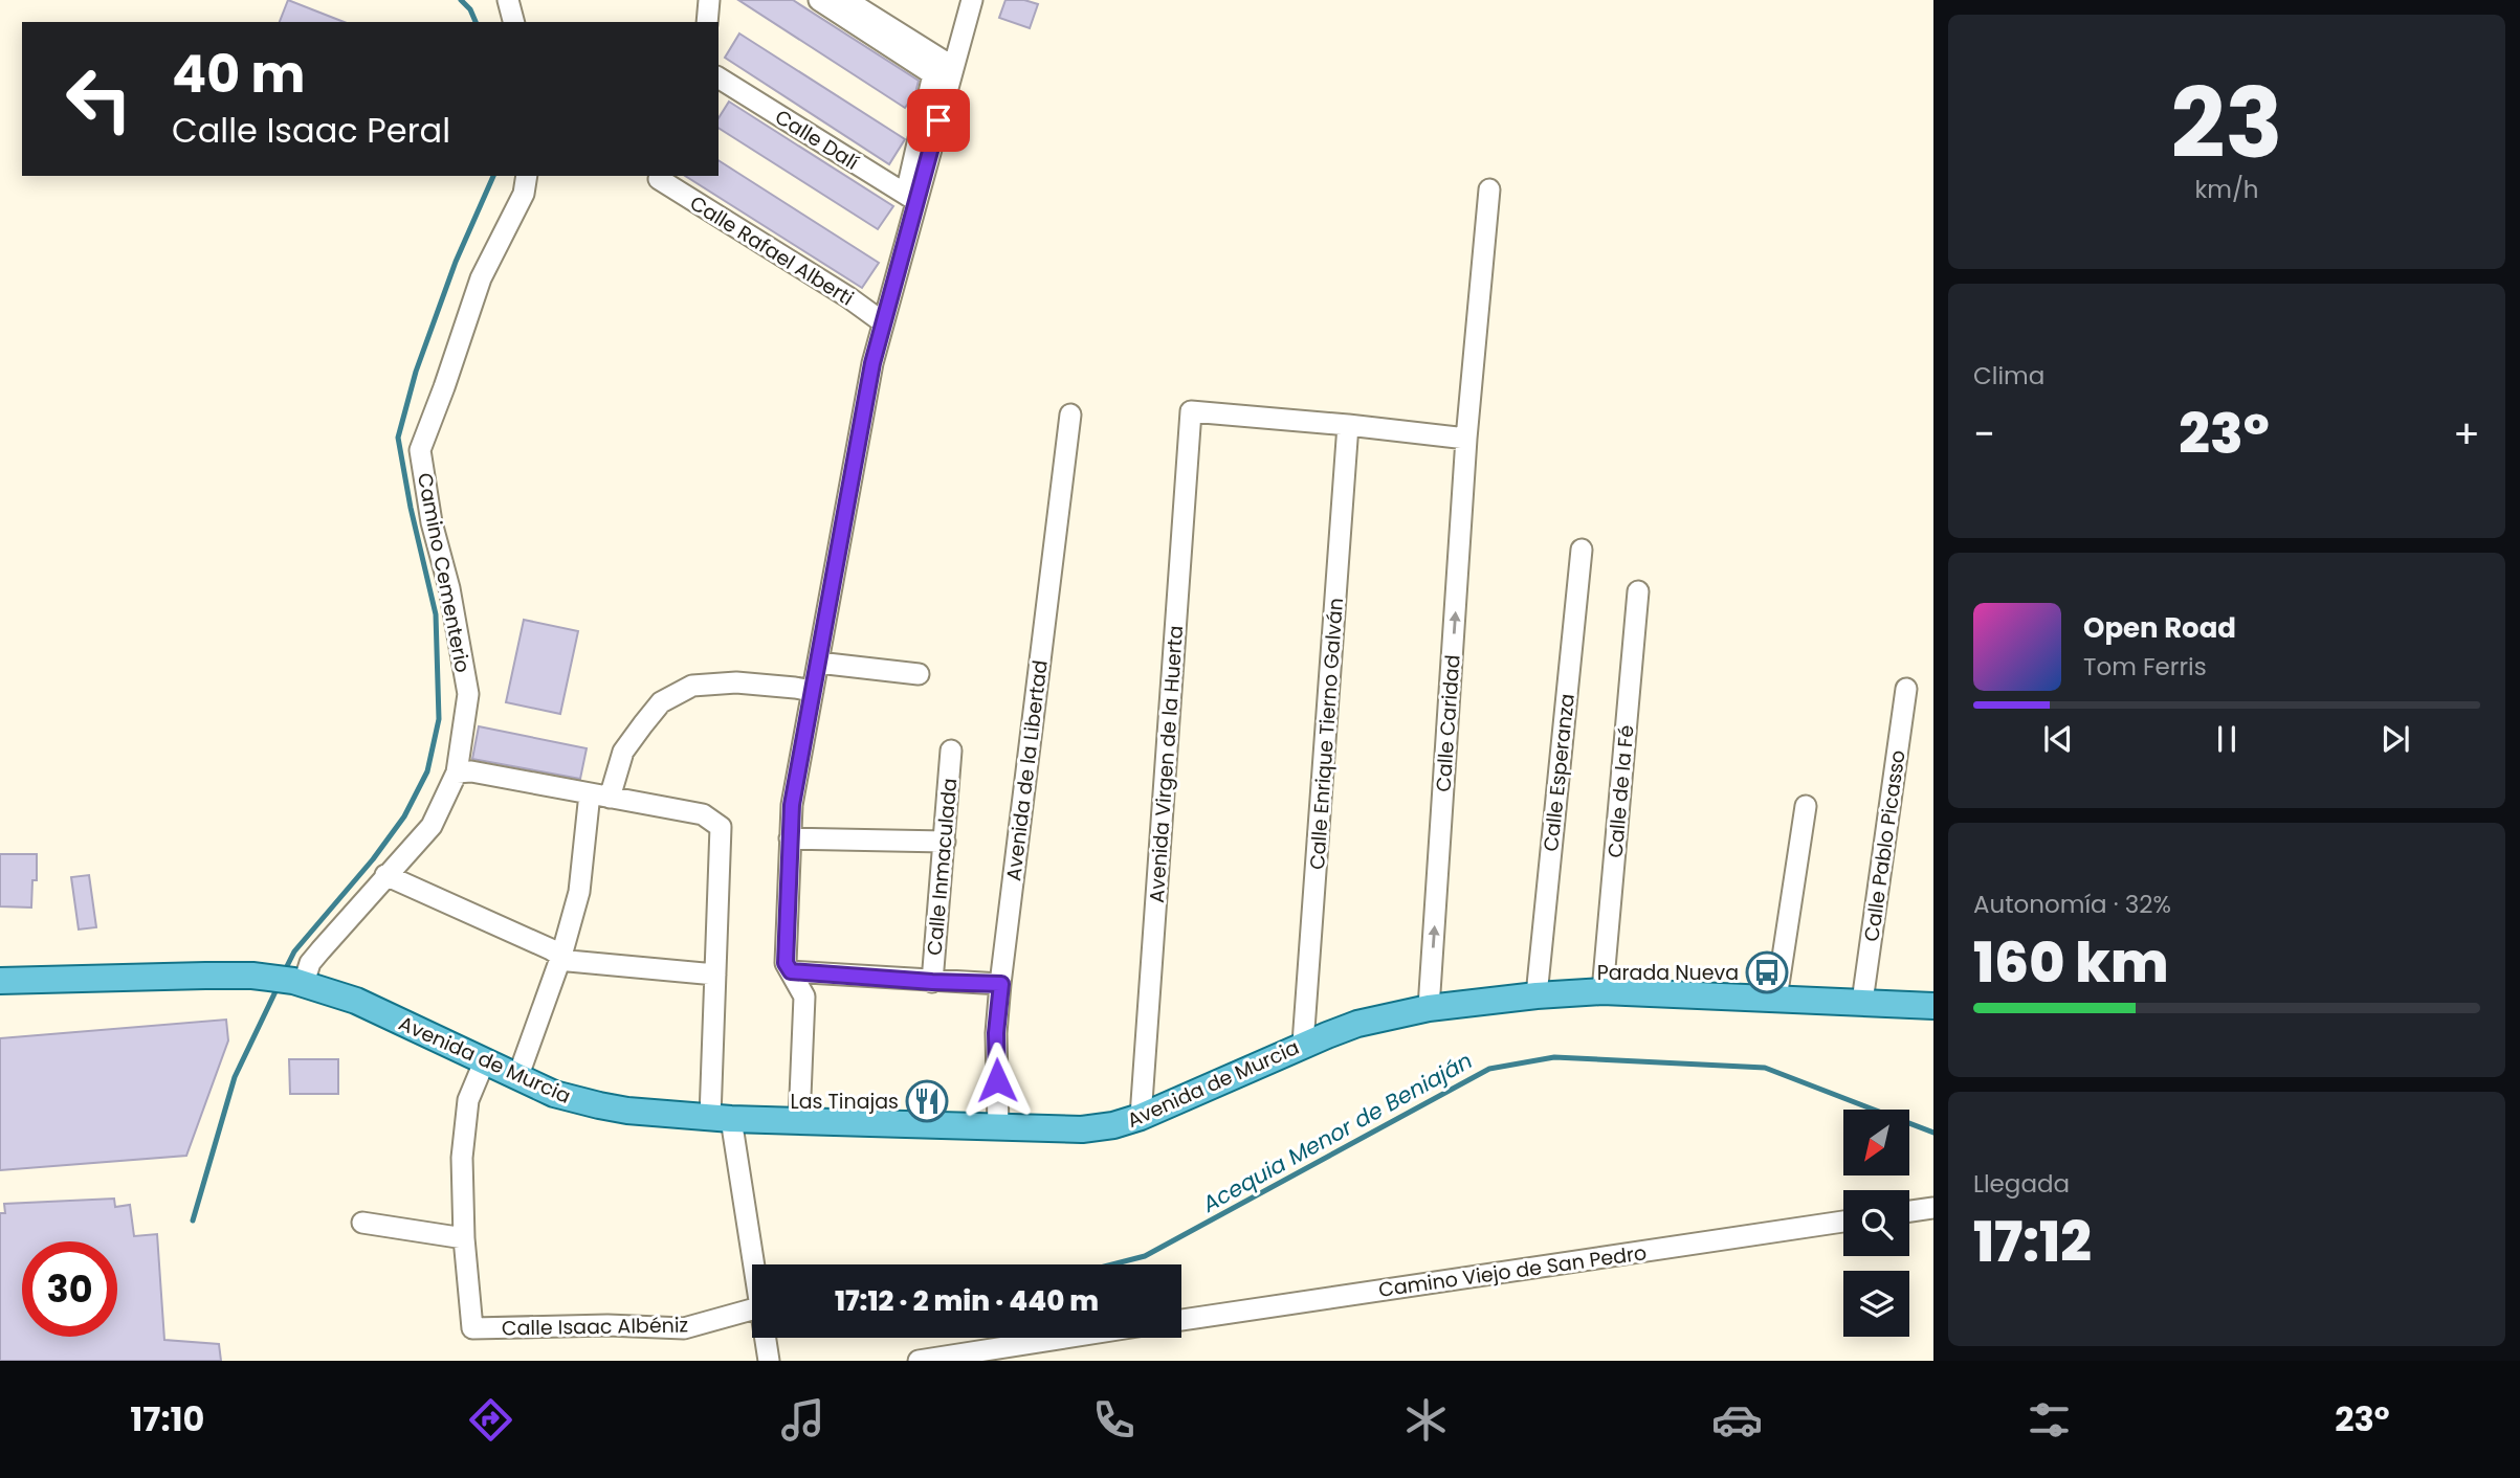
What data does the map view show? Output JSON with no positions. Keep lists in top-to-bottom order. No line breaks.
{"streets":{"main road":["Avenida de Murcia"],"street":["Calle Dalí","Calle Rafael Alberti","Camino Cementerio","Calle Caridad","Calle Enrique Tierno Galván","Avenida Virgen de la Huerta","Avenida de la Libertad","Calle Esperanza","Calle de la Fé","Calle Pablo Picasso","Calle Inmaculada","Camino Viejo de San Pedro","Calle Isaac Albéniz"]},"crossings":[["Camino Cementerio","Avenida de Murcia"],["Calle Caridad","Avenida de Murcia"],["Calle Enrique Tierno Galván","Avenida Virgen de la Huerta"],["Calle Enrique Tierno Galván","Avenida de Murcia"],["Avenida Virgen de la Huerta","Avenida de Murcia"],["Avenida de la Libertad","Avenida de Murcia"],["Calle Esperanza","Avenida de Murcia"],["Calle de la Fé","Avenida de Murcia"],["Calle Pablo Picasso","Avenida de Murcia"]],"one_way":["Calle Caridad"],"water":["Acequia Menor de Beniaján"],"places":{"bus stop":["Parada Nueva"],"restaurant":["Las Tinajas"]},"north":"bottom left","page":{"tile":[["23","km/h"],"Clima",["Autonomía · 32%","160 km"],["Llegada","17:12"]],"turn":["40 m","Calle Isaac Peral"],"heat":["−","23°","+"],"song":["Open Road","Tom Ferris"],"limit":"30","trip":"17:12 · 2 min · 440 m","tabs":["17:10","23°"]}}
